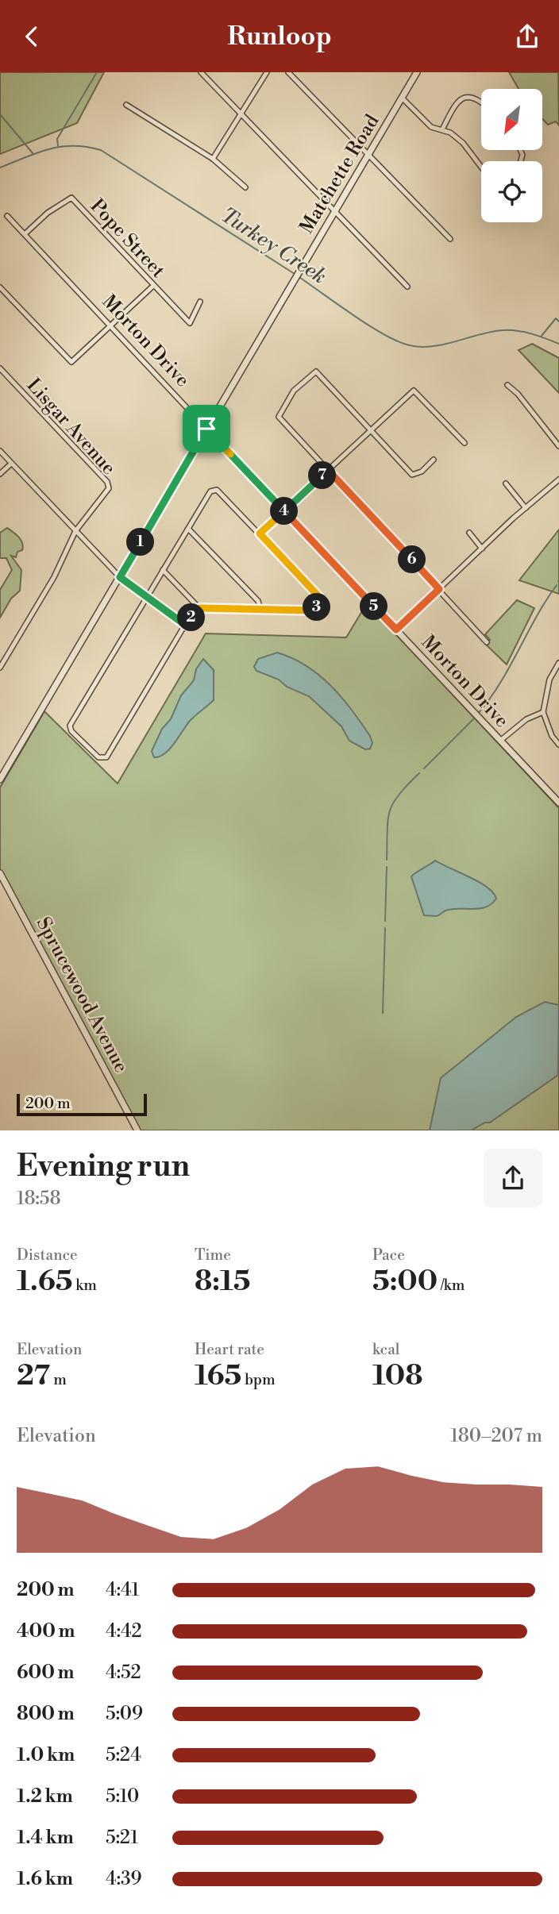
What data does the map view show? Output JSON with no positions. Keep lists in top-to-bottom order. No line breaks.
{"streets":{"street":["Matchette Road","Pope Street","Morton Drive","Lisgar Avenue","Sprucewood Avenue"]},"crossings":[["Matchette Road","Morton Drive"],["Pope Street","Morton Drive"]],"water":["Turkey Creek"],"scale_bar":"200 m","north":"bottom left","page":{"header":"Runloop","pins":["7","4","1","6","5","3","2"],"scale":"200 m","heading":["Evening run","18:58"],"stats":[["Distance","1.65 km"],["Time","8:15"],["Pace","5:00 /km"],["Elevation","27 m"],["Heart rate","165 bpm"],["kcal","108"]],"chart":["Elevation","180–207 m"],"list":[{"name":"200 m","note":"4:41"},{"name":"400 m","note":"4:42"},{"name":"600 m","note":"4:52"},{"name":"800 m","note":"5:09"},{"name":"1.0 km","note":"5:24"},{"name":"1.2 km","note":"5:10"},{"name":"1.4 km","note":"5:21"},{"name":"1.6 km","note":"4:39"}]}}
